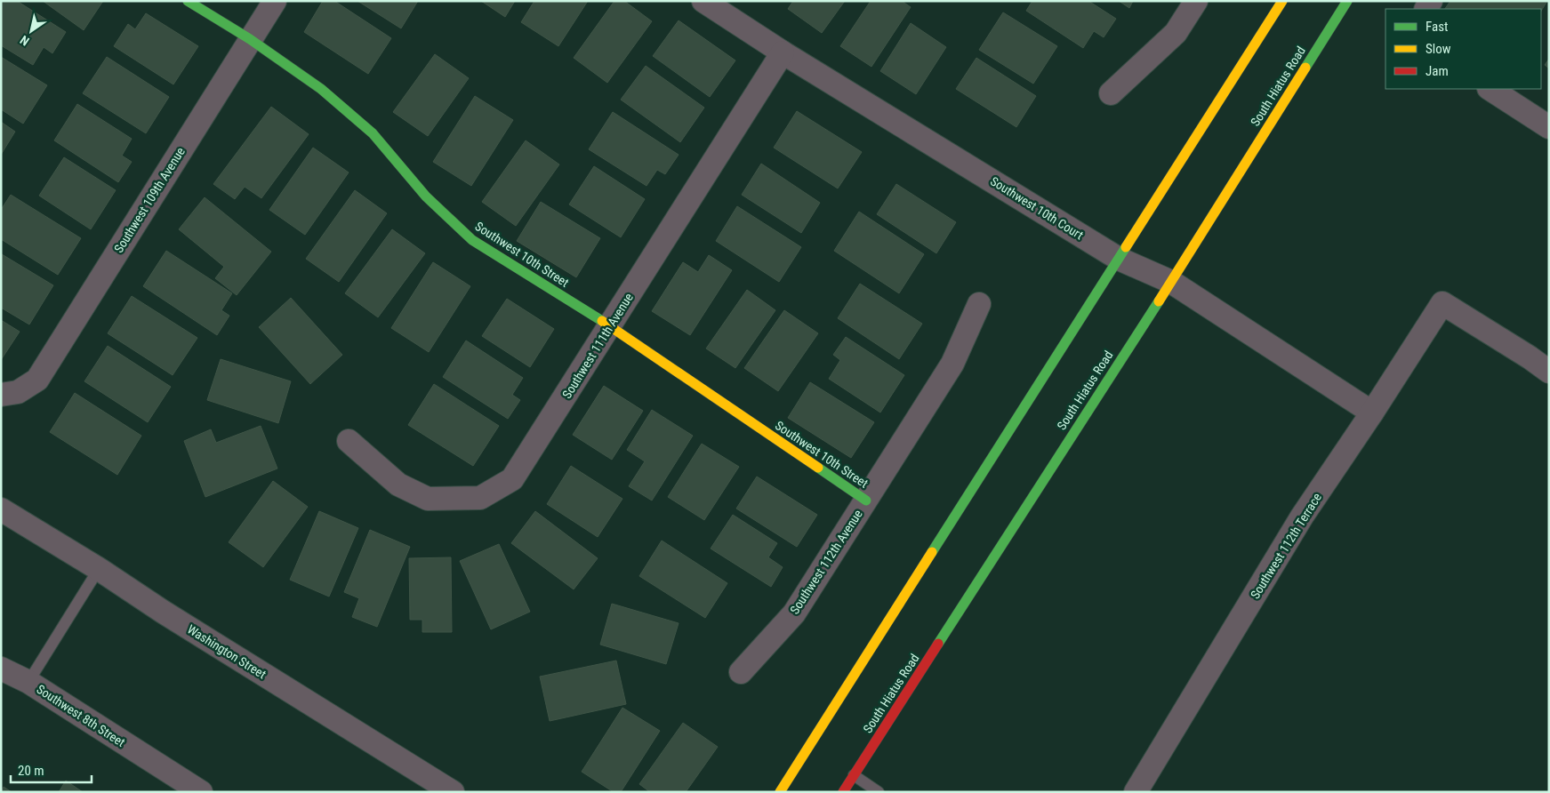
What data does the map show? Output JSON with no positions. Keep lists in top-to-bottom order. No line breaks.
{"streets":{"main road":["South Hiatus Road","Southwest 10th Street"],"street":["Southwest 109th Avenue","Southwest 10th Court","Southwest 111th Avenue","Southwest 112th Terrace","Southwest 112th Avenue","Washington Street","Southwest 8th Street"]},"crossings":[["South Hiatus Road","Southwest 10th Court"],["Southwest 109th Avenue","Southwest 10th Street"],["Southwest 10th Court","Southwest 111th Avenue"],["Southwest 10th Court","Southwest 112th Terrace"],["Southwest 10th Street","Southwest 111th Avenue"],["Southwest 10th Street","Southwest 112th Avenue"]],"legend":["Fast","Slow","Jam"],"scale_bar":"20 m","north":"bottom left"}
